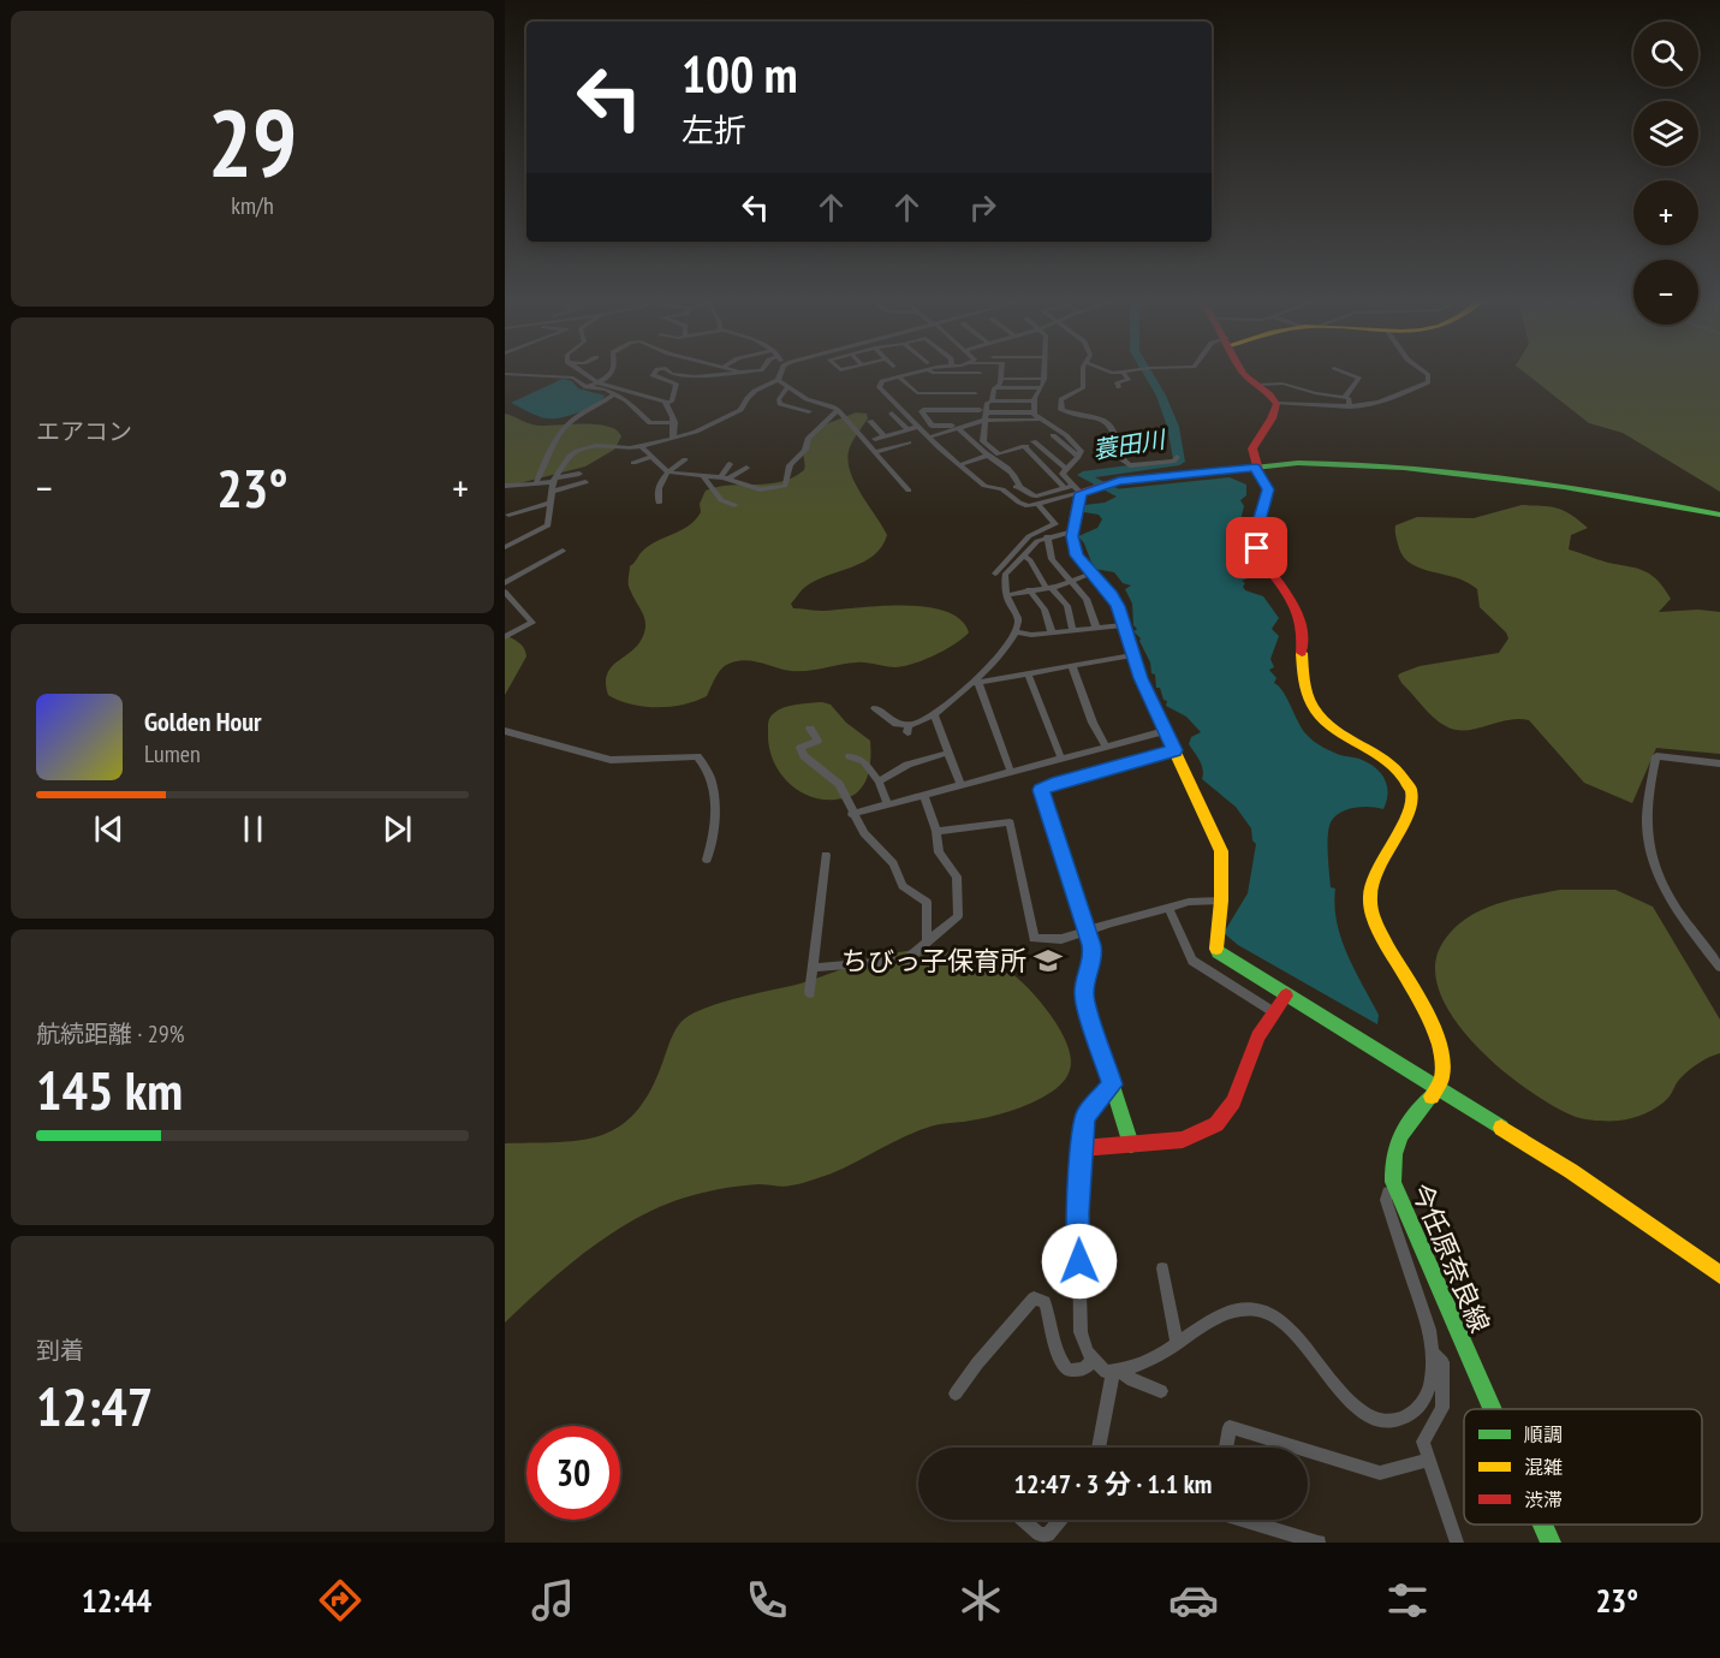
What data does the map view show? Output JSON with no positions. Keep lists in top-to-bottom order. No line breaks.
{"streets":{"street":["今任原奈良線"]},"water":["蓑田川"],"places":{"school or university":["ちびっ子保育所"]},"legend":["順調","混雑","渋滞"],"page":{"tile":[["29","km/h"],"エアコン",["航続距離 · 29%","145 km"],["到着","12:47"]],"map_buttons":["+","−"],"turn":["100 m","左折"],"heat":["−","23°","+"],"song":["Golden Hour","Lumen"],"limit":"30","trip":"12:47 · 3 分 · 1.1 km","tabs":["12:44","23°"]}}
